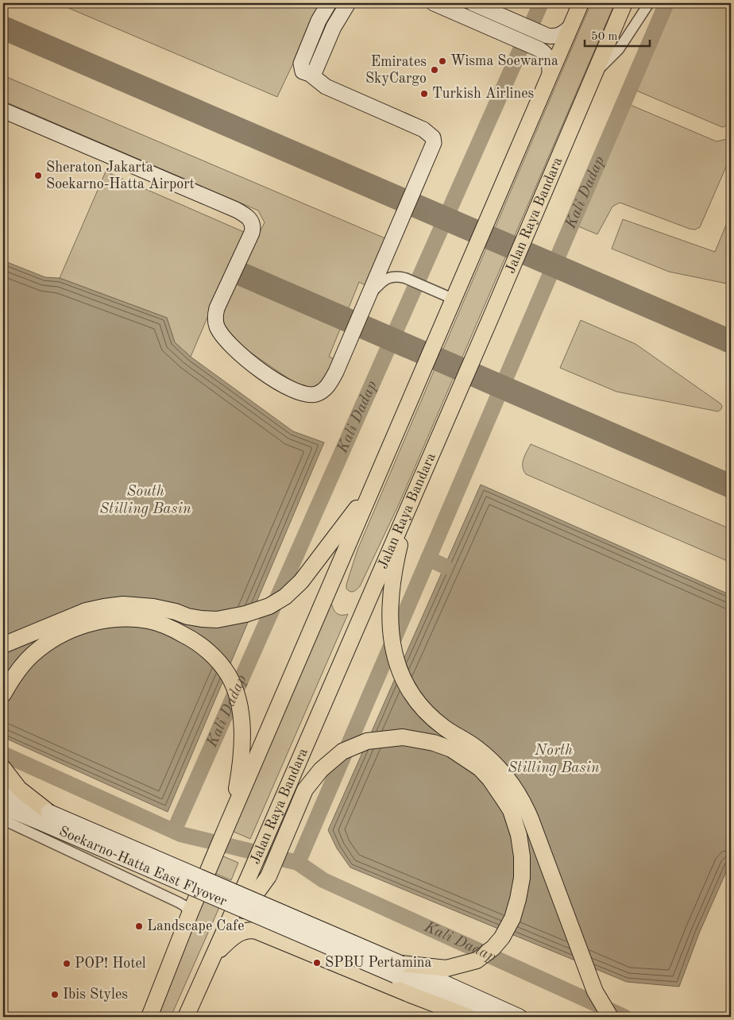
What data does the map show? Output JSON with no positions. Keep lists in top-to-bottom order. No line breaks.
{"streets":{"main road":["Jalan Raya Bandara"],"street":["Soekarno-Hatta East Flyover"]},"water":["Kali Dadap","South Stilling Basin","North Stilling Basin"],"places":["Wisma Soewarna","Emirates SkyCargo","Turkish Airlines","Sheraton Jakarta Soekarno-Hatta Airport","Landscape Cafe","SPBU Pertamina","POP! Hotel","Ibis Styles"],"scale_bar":"50 m"}
